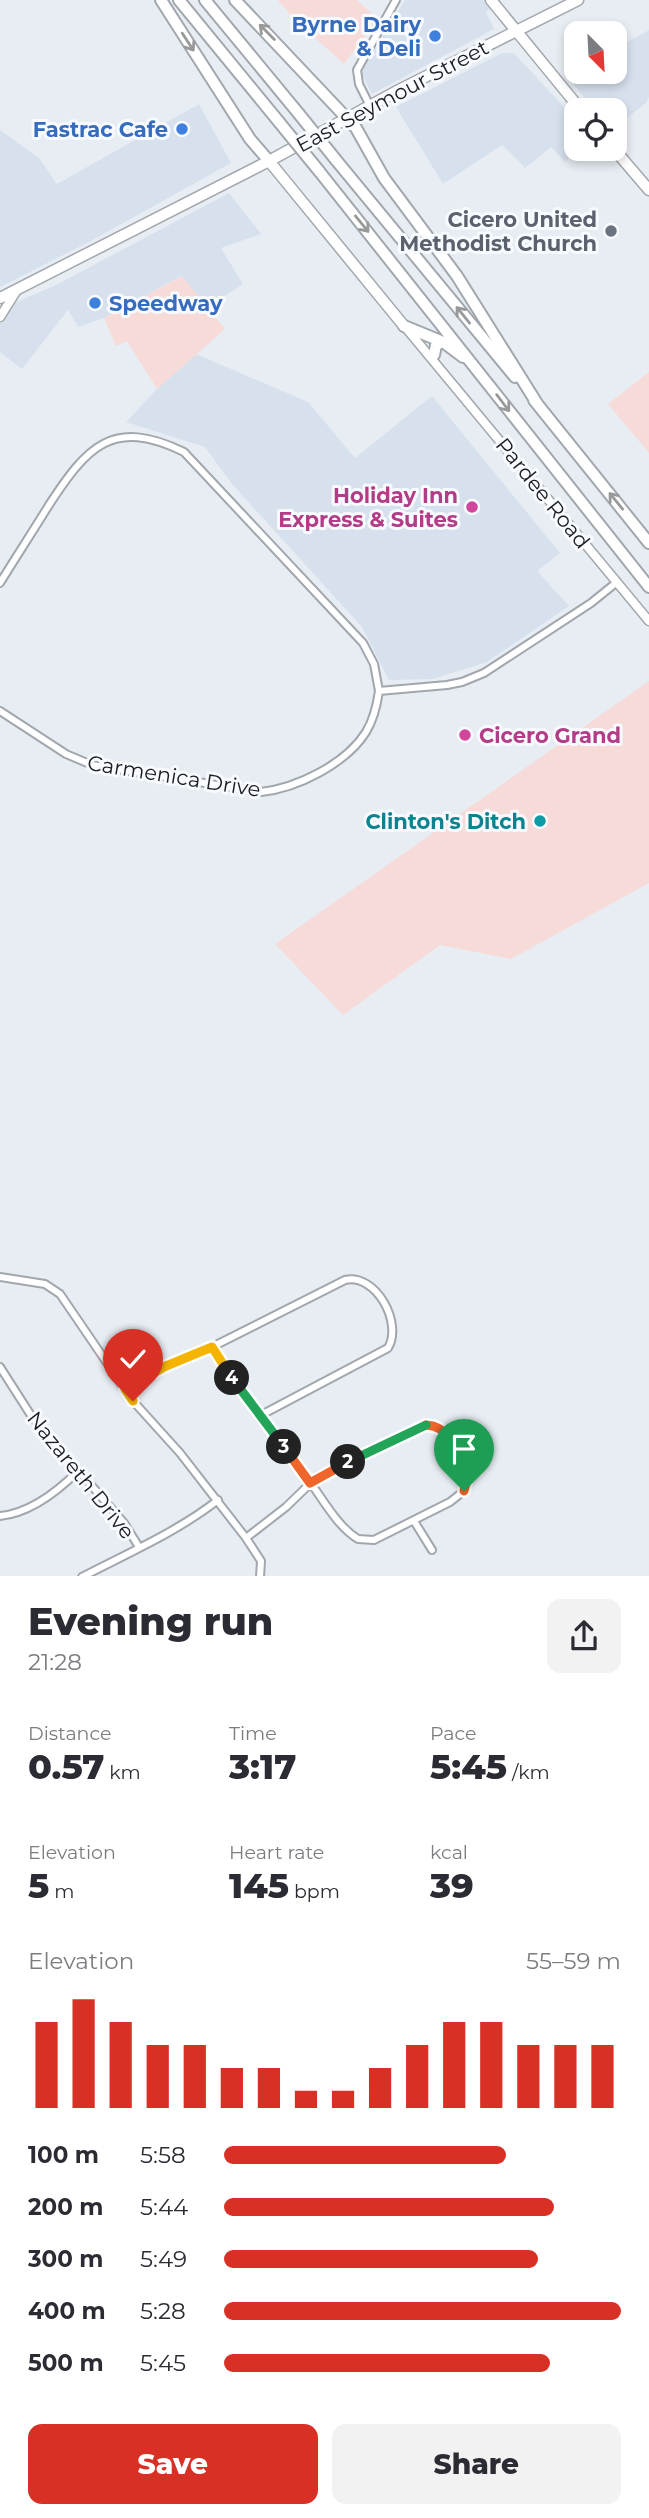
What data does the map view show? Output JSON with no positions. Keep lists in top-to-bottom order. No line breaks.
{"streets":{"main road":["East Seymour Street","Pardee Road"],"street":["Carmenica Drive","Nazareth Drive"]},"crossings":[["East Seymour Street","Pardee Road"]],"places":["Byrne Dairy & Deli","Fastrac Cafe","Cicero United Methodist Church","Speedway","Holiday Inn Express & Suites","Cicero Grand","Clinton's Ditch"],"north":"bottom right","page":{"pins":["4","3","2"],"heading":["Evening run","21:28"],"stats":[["Distance","0.57 km"],["Time","3:17"],["Pace","5:45 /km"],["Elevation","5 m"],["Heart rate","145 bpm"],["kcal","39"]],"chart":["Elevation","55–59 m"],"list":[{"name":"100 m","note":"5:58"},{"name":"200 m","note":"5:44"},{"name":"300 m","note":"5:49"},{"name":"400 m","note":"5:28"},{"name":"500 m","note":"5:45"}],"buttons":["Save","Share"]}}
